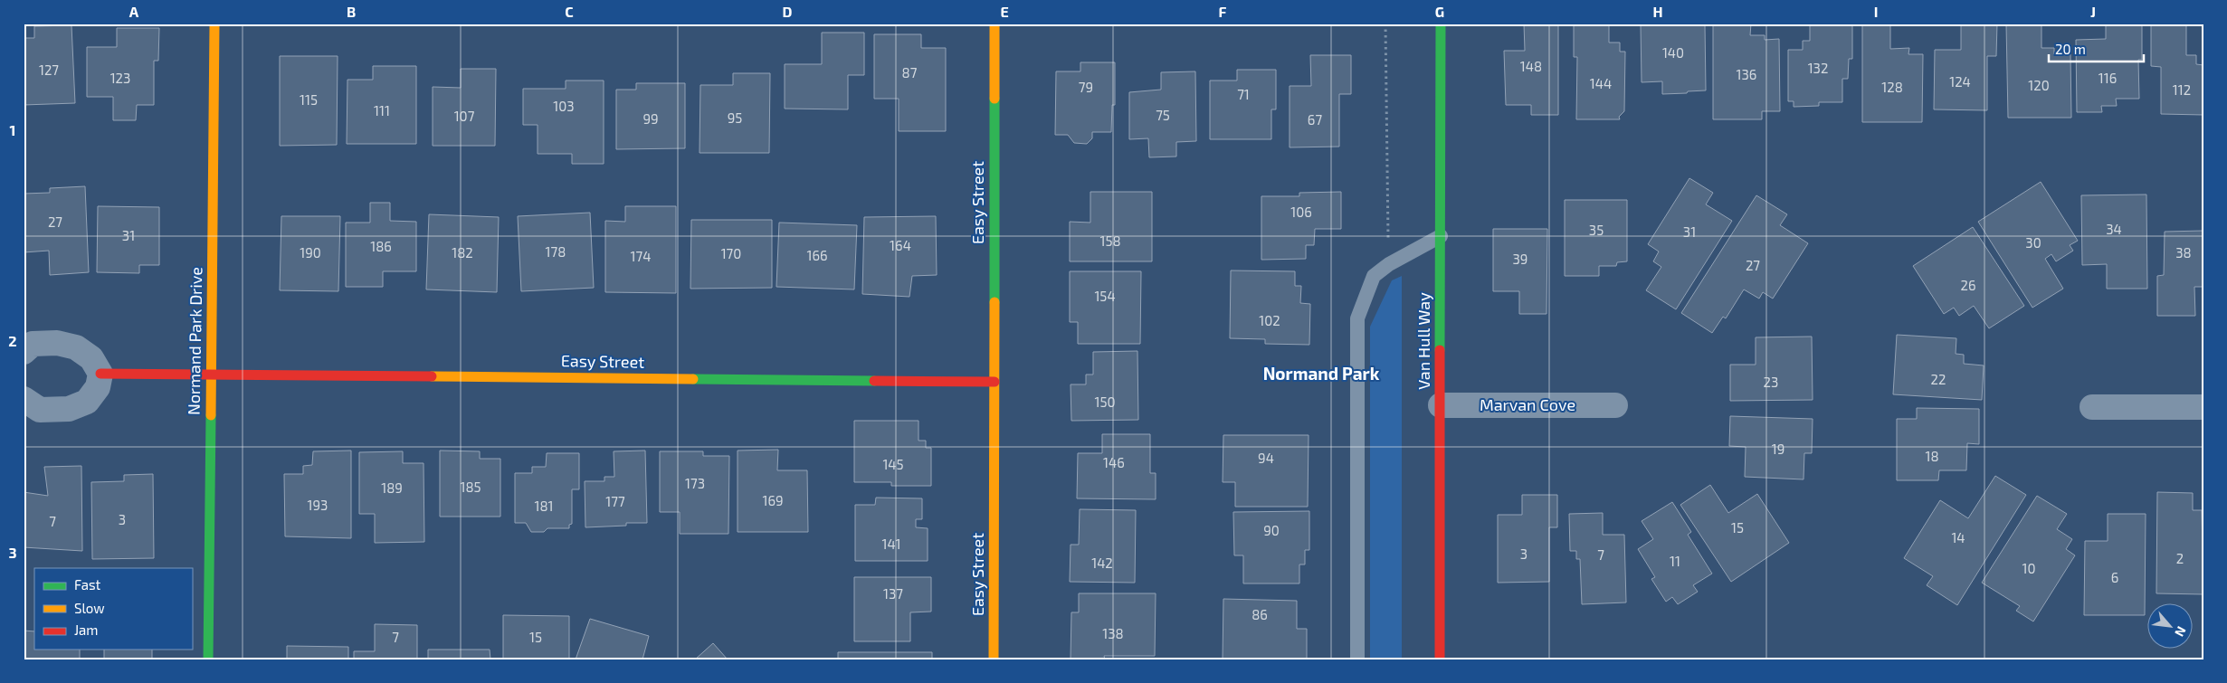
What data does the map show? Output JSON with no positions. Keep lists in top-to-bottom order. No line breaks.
{"streets":{"street":["Easy Street","Normand Park Drive","Van Hull Way","Marvan Cove"]},"crossings":[["Easy Street","Normand Park Drive"],["Van Hull Way","Marvan Cove"]],"districts":["Normand Park"],"house_numbers":["140","148","132","127","87","136","123","116","124","144","120","79","128","112","71","115","103","111","75","107","95","99","67","106","27","34","35","31","31","158","30","164","186","178","190","182","38","170","166","174","39","27","26","154","102","22","23","150","19","18","94","146","145","173","185","189","169","177","193","181","3","7","15","90","14","141","3","7","2","11","142","10","6","137","86","138","7","15"],"legend":["Fast","Slow","Jam"],"scale_bar":"20 m","north":"bottom right","grid":{"columns":["A","B","C","D","E","F","G","H","I","J"],"rows":["1","2","3"]}}
